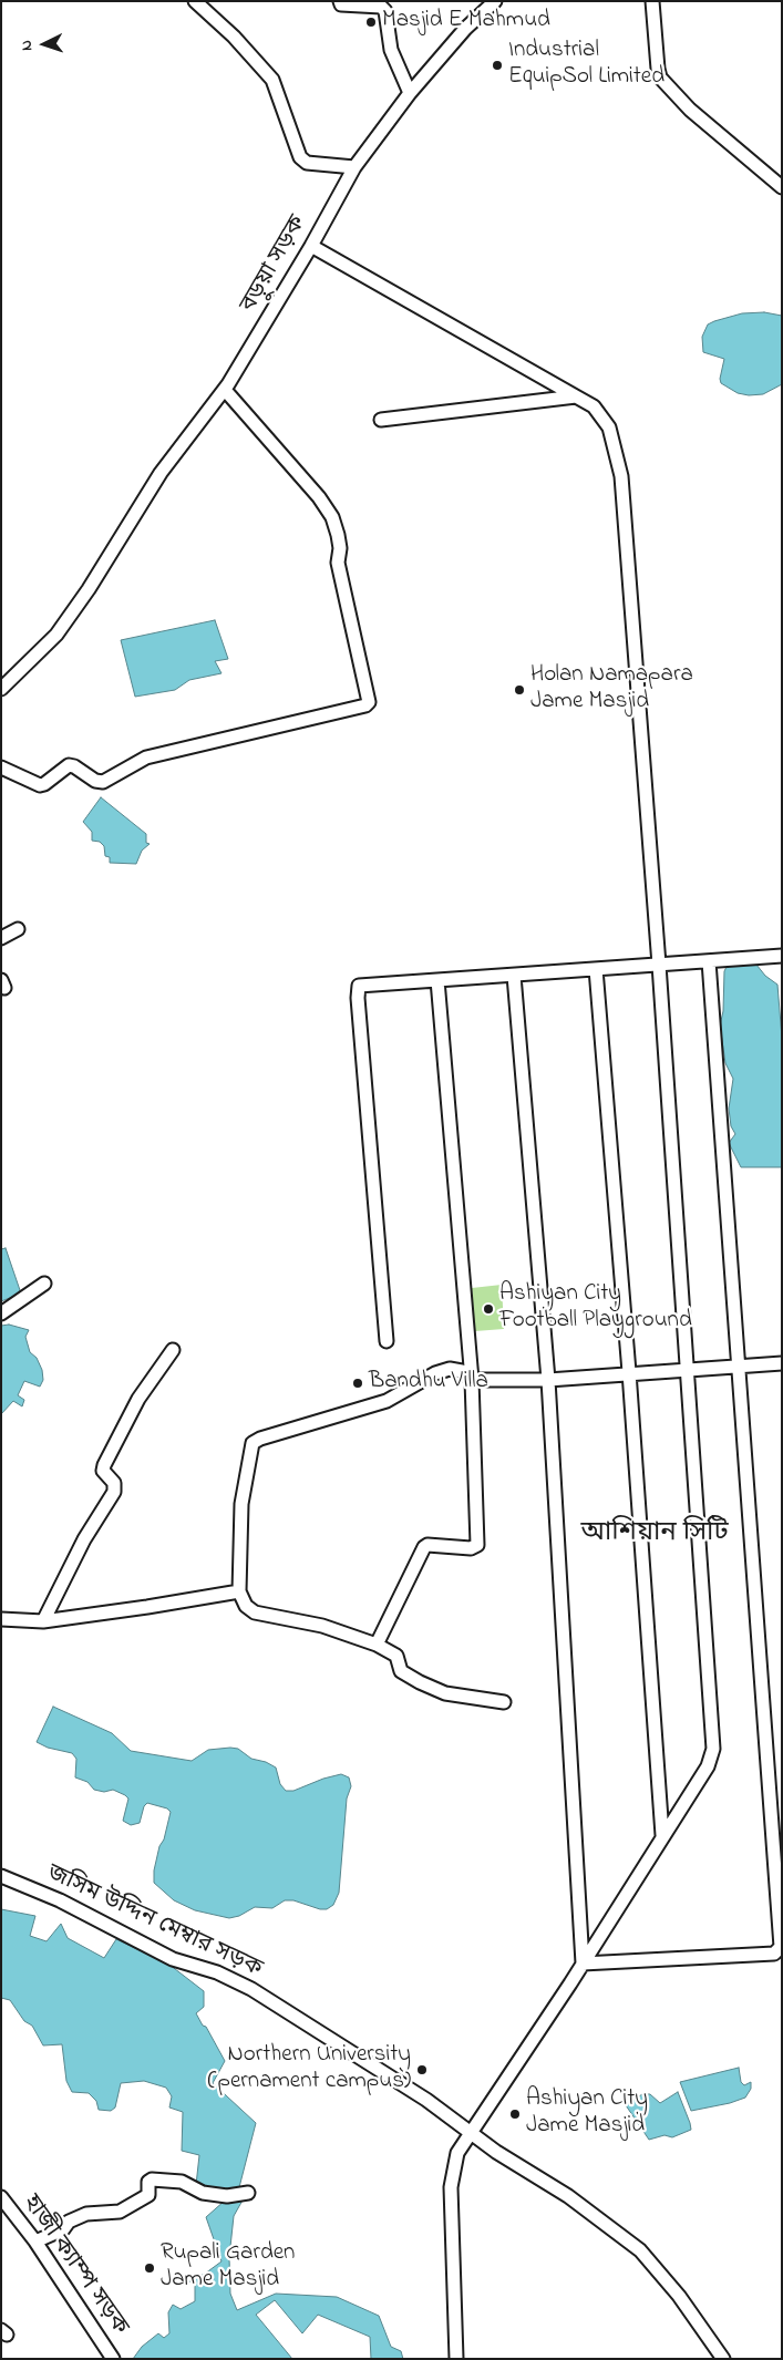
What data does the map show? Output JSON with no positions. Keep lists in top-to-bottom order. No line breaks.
{"streets":{"street":["বড়ুয়া সড়ক","জসিম উদ্দিন মেম্বার সড়ক","হাজী ক্যাম্প সড়ক"]},"districts":["আশিয়ান সিটি"],"places":["Masjid E Mahmud","Industrial EquipSol Limited","Holan Namapara Jame Masjid","Ashiyan City Football Playground","Bandhu Villa","Northern University (pernament campus)","Ashiyan City Jame Masjid","Rupali Garden Jame Masjid"],"north":"left"}
